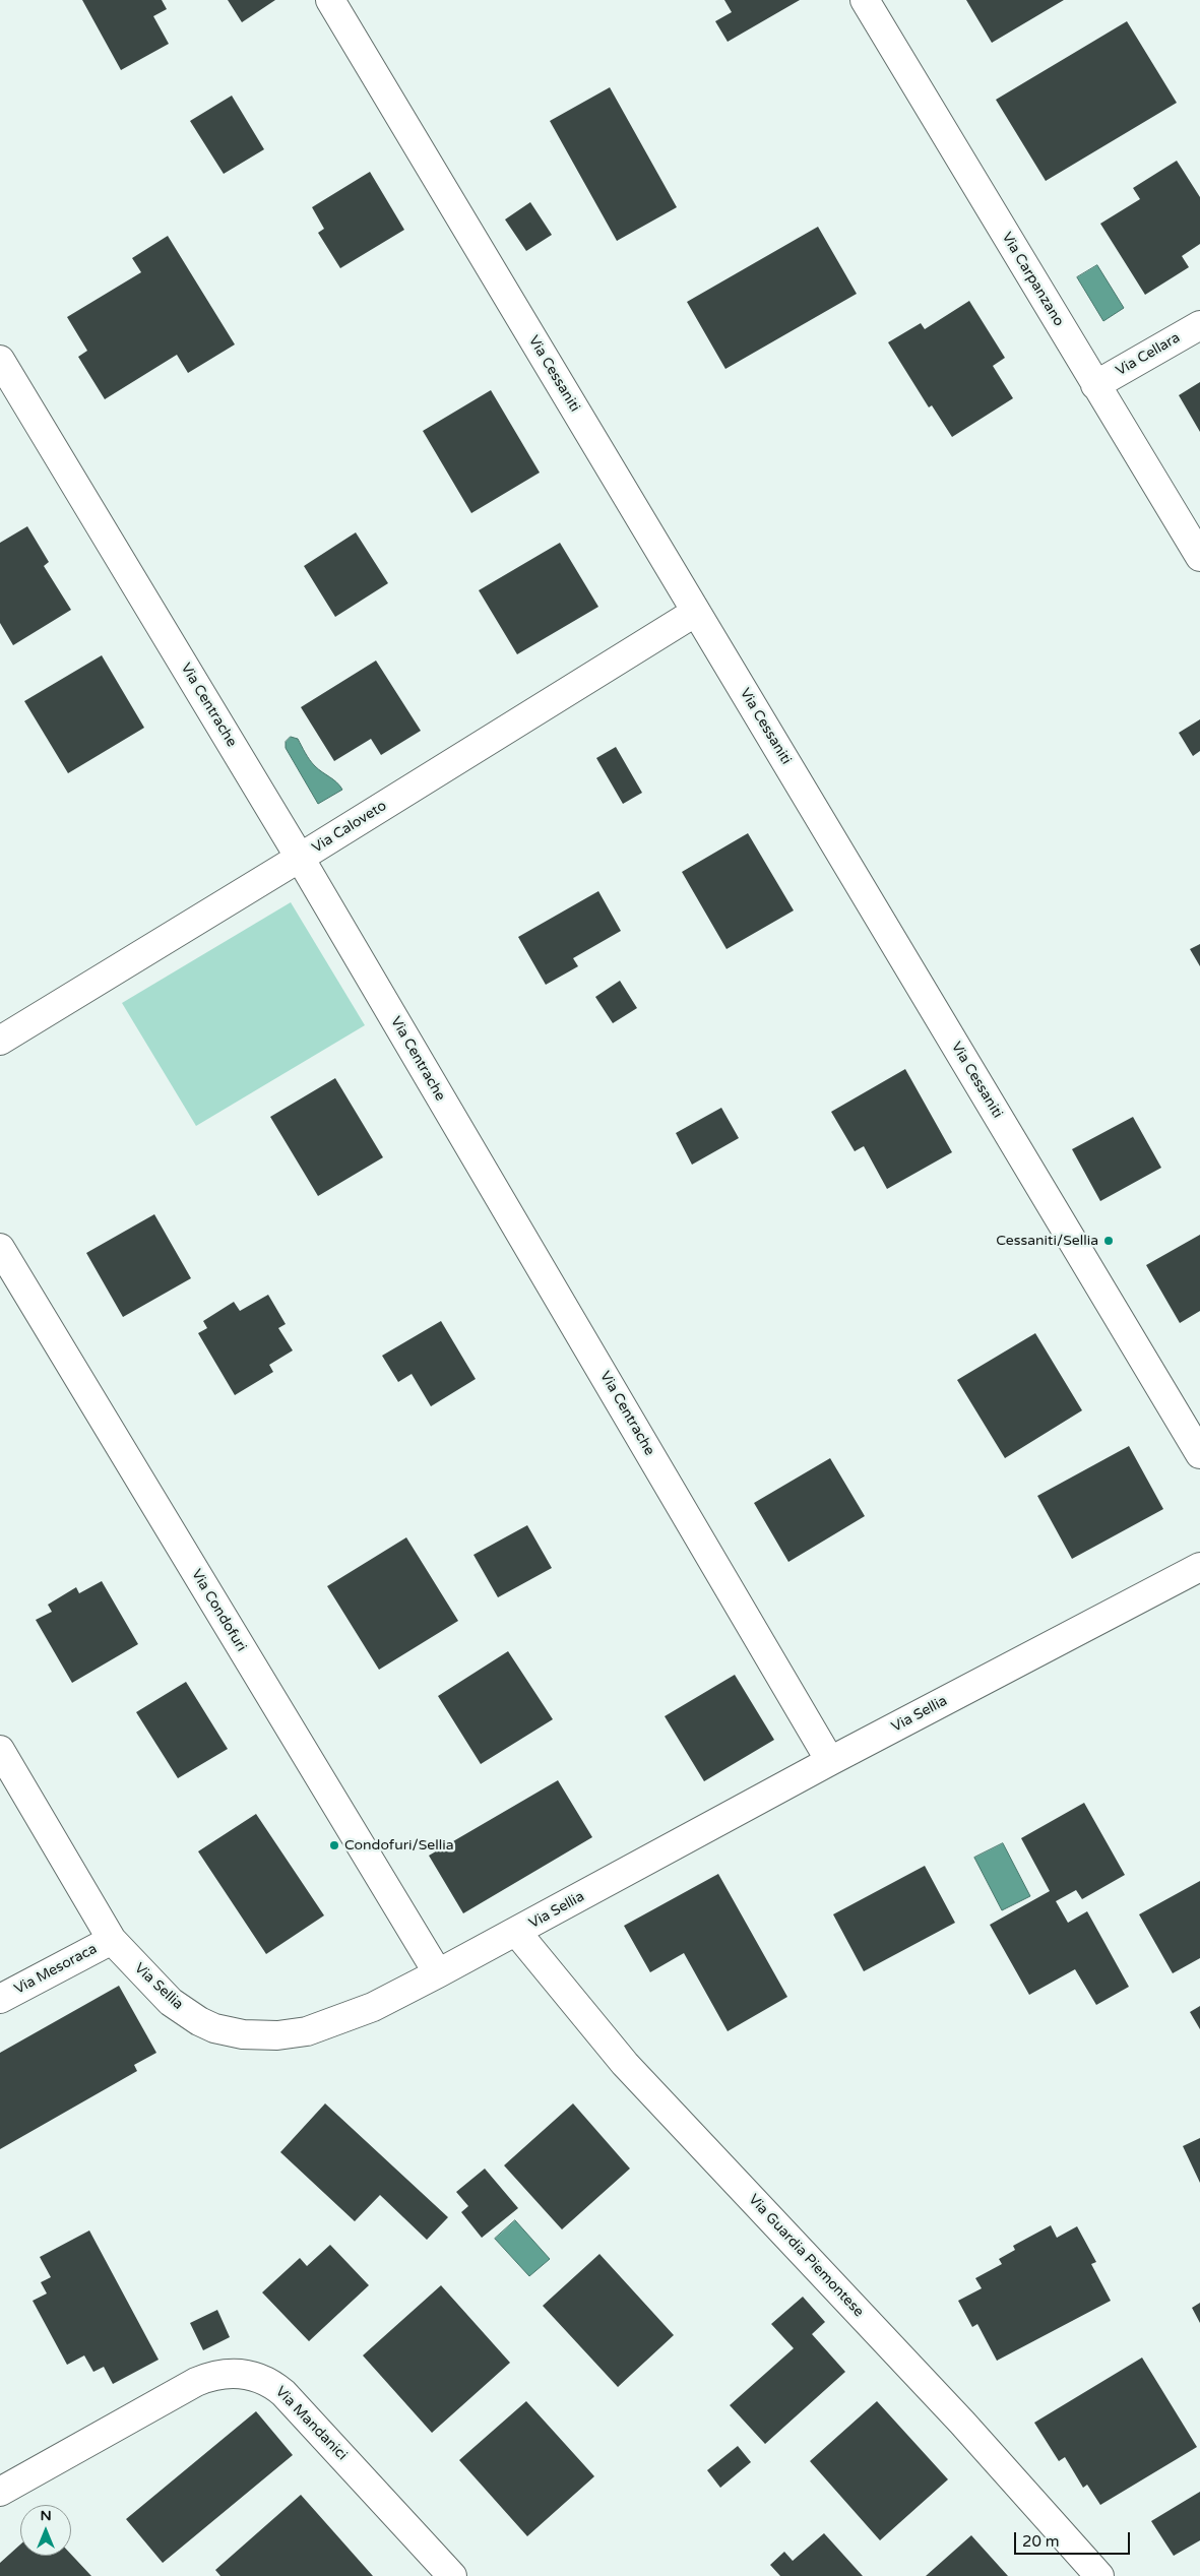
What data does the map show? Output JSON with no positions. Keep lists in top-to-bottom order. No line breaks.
{"streets":{"street":["Via Carpanzano","Via Cellara","Via Cessaniti","Via Centrache","Via Caloveto","Via Condofuri","Via Sellia","Via Mesoraca","Via Guardia Piemontese","Via Mandanici"]},"crossings":[["Via Carpanzano","Via Cellara"],["Via Cessaniti","Via Caloveto"],["Via Centrache","Via Caloveto"],["Via Centrache","Via Sellia"],["Via Condofuri","Via Sellia"],["Via Sellia","Via Mesoraca"],["Via Sellia","Via Guardia Piemontese"]],"places":["Cessaniti/Sellia","Condofuri/Sellia"],"scale_bar":"20 m","north":"top"}
